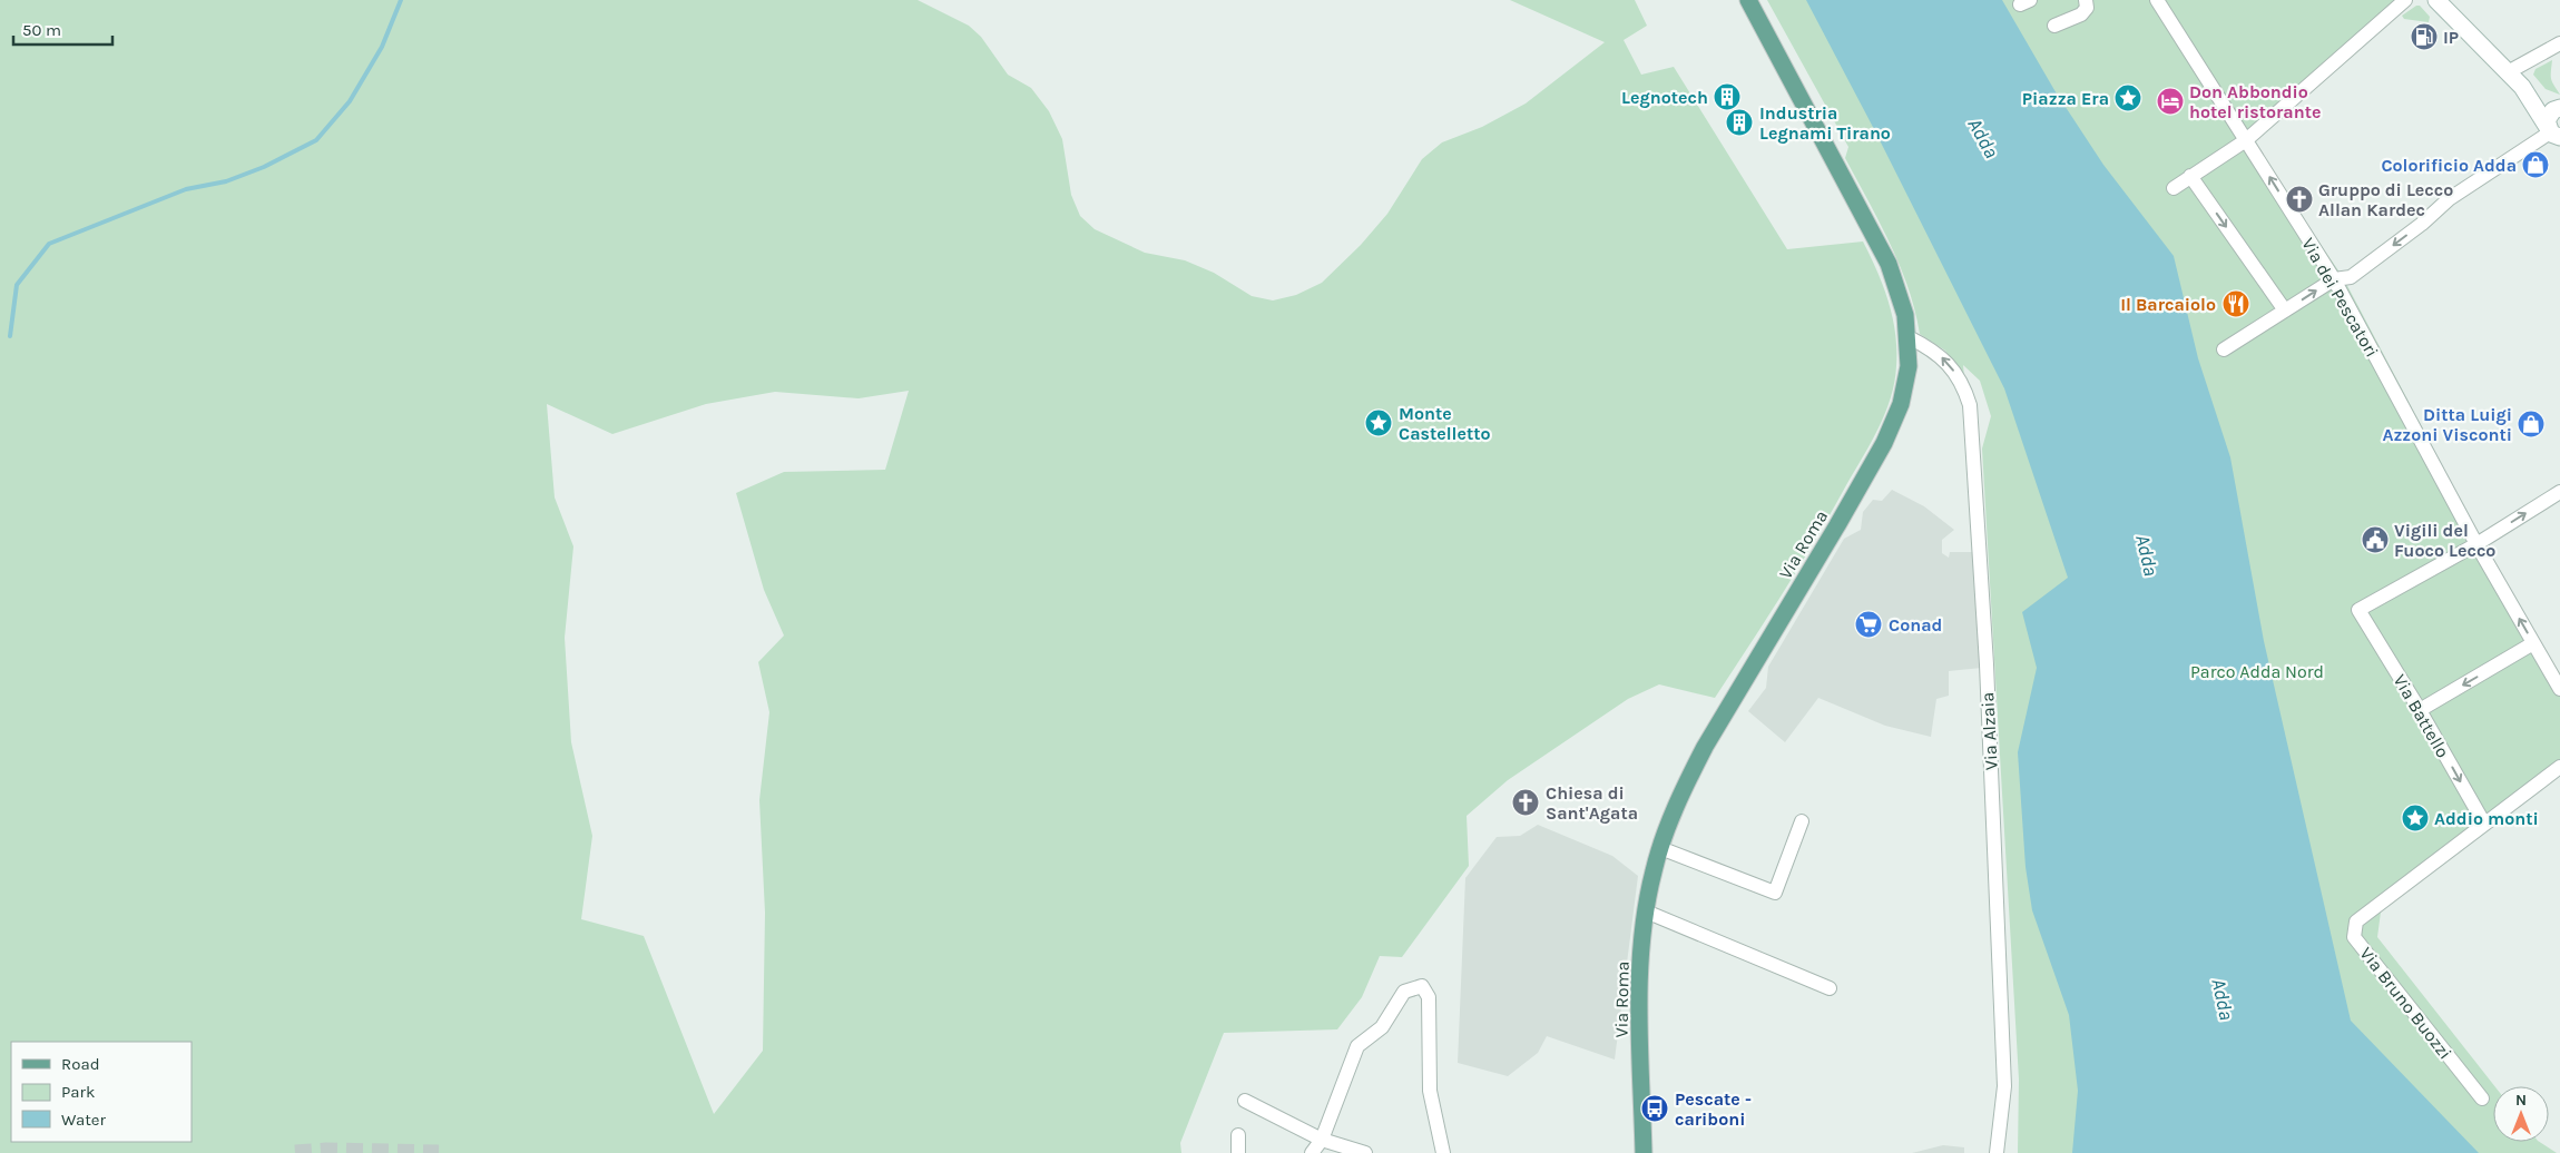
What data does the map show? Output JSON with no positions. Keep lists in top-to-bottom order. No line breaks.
{"streets":{"main road":["Via Roma"],"street":["Via dei Pescatori","Via Battello","Via Alzaia","Via Bruno Buozzi"]},"crossings":[["Via dei Pescatori","Via Battello"],["Via Roma","Via Alzaia"],["Via Battello","Via Bruno Buozzi"]],"one_way":["Via Alzaia"],"water":["Adda"],"parks":["Parco Adda Nord"],"places":{"fuel station":["IP"],"building":["Legnotech","Industria Legnami Tirano"],"place":["Piazza Era","Monte Castelletto","Addio monti"],"hotel":["Don Abbondio hotel ristorante"],"shop":["Colorificio Adda","Ditta Luigi Azzoni Visconti"],"church":["Gruppo di Lecco Allan Kardec","Chiesa di Sant'Agata"],"restaurant":["Il Barcaiolo"],"public building":["Vigili del Fuoco Lecco"],"supermarket":["Conad"],"bus stop":["Pescate - cariboni"]},"legend":["Road","Park","Water"],"scale_bar":"50 m","north":"top"}
